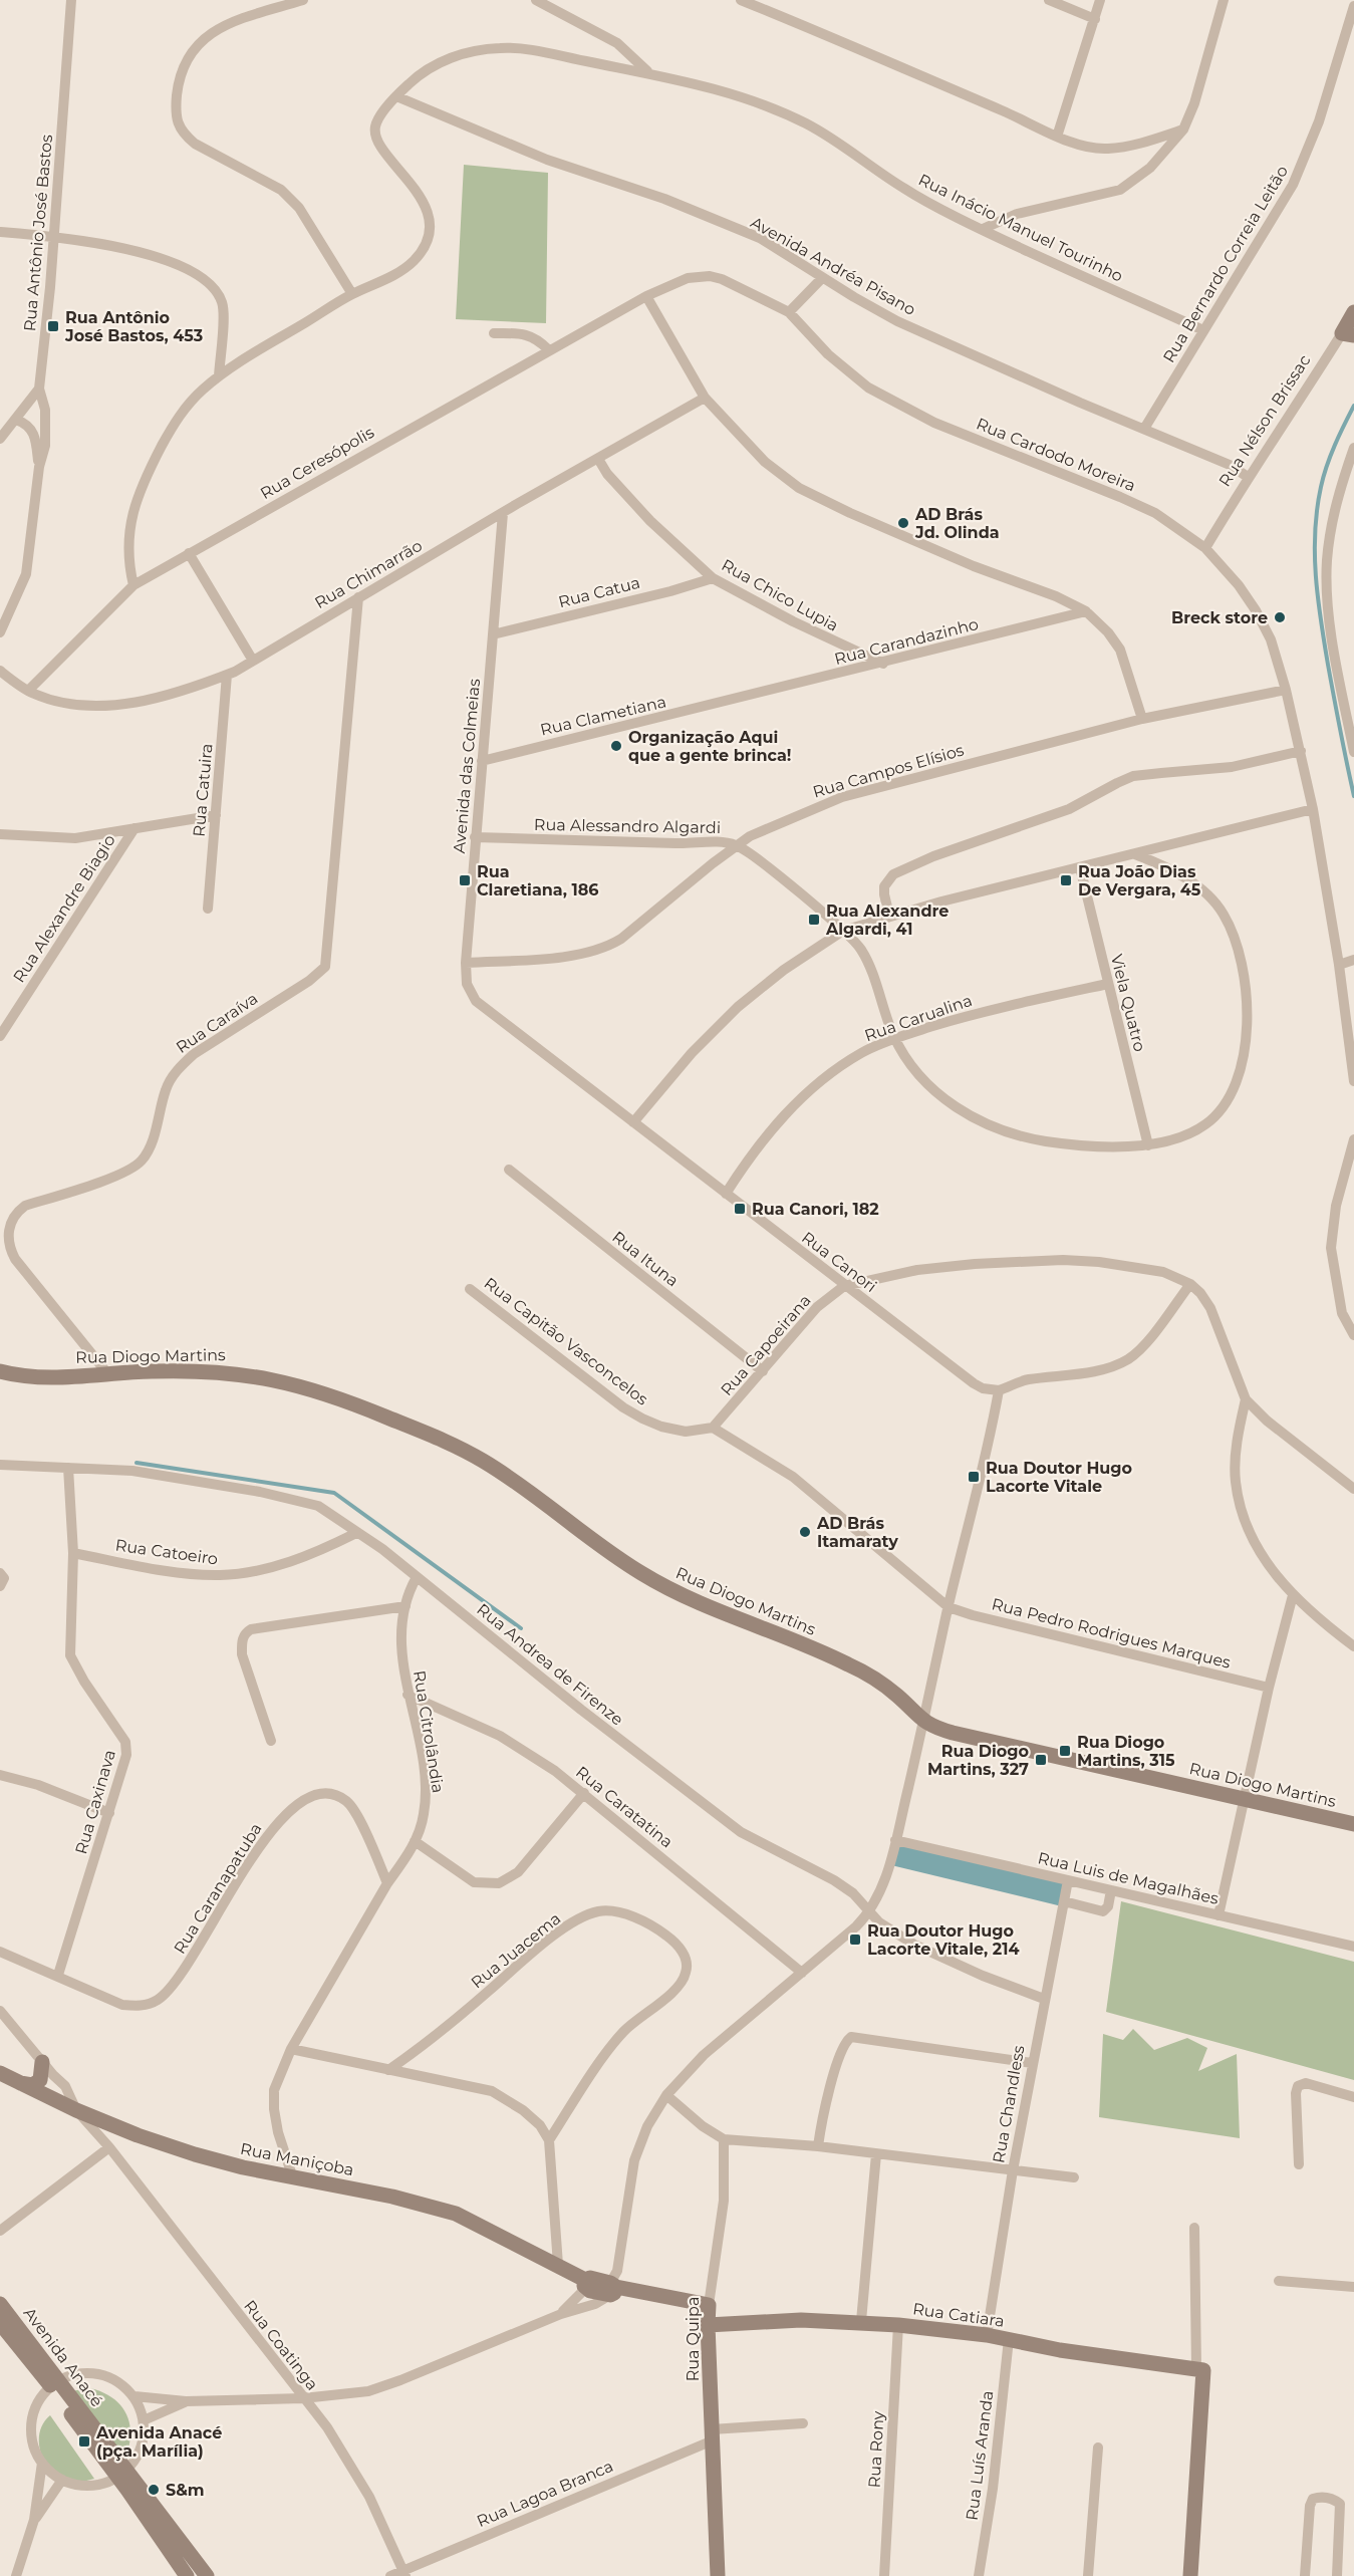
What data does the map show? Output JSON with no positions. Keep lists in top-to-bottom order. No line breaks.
{"streets":{"street":["Rua Inácio Manuel Tourinho","Rua Antônio José Bastos","Rua Bernardo Correia Leitão","Avenida Andréa Pisano","Rua Nélson Brissac","Rua Cardodo Moreira","Rua Ceresópolis","Rua Chimarrão","Rua Catua","Rua Chico Lupia","Rua Carandazinho","Rua Clametiana","Avenida das Colmeias","Rua Campos Elísios","Rua Catuira","Rua Alessandro Algardi","Rua Alexandre Biagio","Viela Quatro","Rua Carualina","Rua Caraíva","Rua Ituna","Rua Canori","Rua Capitão Vasconcelos","Rua Capoeirana","Rua Diogo Martins","Rua Catoeiro","Rua Pedro Rodrigues Marques","Rua Andrea de Firenze","Rua Citrolândia","Rua Caxinava","Rua Caratatina","Rua Luis de Magalhães","Rua Caranapatuba","Rua Juacema","Rua Chandless","Rua Maniçoba","Rua Catiara","Rua Quipa","Rua Coatinga","Avenida Anacé","Rua Rony","Rua Luís Aranda","Rua Lagoa Branca"]},"crossings":[["Rua Inácio Manuel Tourinho","Rua Bernardo Correia Leitão"],["Rua Inácio Manuel Tourinho","Avenida Andréa Pisano"],["Rua Inácio Manuel Tourinho","Rua Ceresópolis"],["Rua Bernardo Correia Leitão","Avenida Andréa Pisano"],["Avenida Andréa Pisano","Rua Nélson Brissac"],["Rua Nélson Brissac","Rua Cardodo Moreira"],["Rua Cardodo Moreira","Rua Ceresópolis"],["Rua Cardodo Moreira","Rua Campos Elísios"],["Rua Ceresópolis","Rua Chimarrão"],["Rua Chimarrão","Rua Chico Lupia"],["Rua Chimarrão","Avenida das Colmeias"],["Rua Chimarrão","Rua Catuira"],["Rua Chimarrão","Rua Caraíva"],["Rua Catua","Rua Chico Lupia"],["Rua Catua","Avenida das Colmeias"],["Rua Chico Lupia","Rua Carandazinho"],["Rua Carandazinho","Rua Clametiana"],["Rua Clametiana","Avenida das Colmeias"],["Avenida das Colmeias","Rua Campos Elísios"],["Avenida das Colmeias","Rua Alessandro Algardi"],["Avenida das Colmeias","Rua Canori"],["Rua Campos Elísios","Rua Alessandro Algardi"],["Rua Alessandro Algardi","Viela Quatro"],["Rua Alessandro Algardi","Rua Carualina"],["Viela Quatro","Rua Carualina"],["Rua Carualina","Rua Canori"],["Rua Caraíva","Rua Diogo Martins"],["Rua Ituna","Rua Capoeirana"],["Rua Canori","Rua Capoeirana"],["Rua Capitão Vasconcelos","Rua Capoeirana"],["Rua Catoeiro","Rua Andrea de Firenze"],["Rua Catoeiro","Rua Caxinava"],["Rua Andrea de Firenze","Rua Citrolândia"],["Rua Andrea de Firenze","Rua Caxinava"],["Rua Andrea de Firenze","Rua Chandless"],["Rua Citrolândia","Rua Caratatina"],["Rua Citrolândia","Rua Caranapatuba"],["Rua Caxinava","Rua Caranapatuba"],["Rua Luis de Magalhães","Rua Chandless"],["Rua Chandless","Rua Catiara"],["Rua Maniçoba","Rua Coatinga"],["Rua Catiara","Rua Quipa"],["Rua Catiara","Rua Rony"],["Rua Catiara","Rua Luís Aranda"],["Rua Quipa","Rua Lagoa Branca"],["Rua Coatinga","Rua Lagoa Branca"]],"places":{"transit":["Rua Antônio José Bastos, 453","Rua Claretiana, 186","Rua João Dias De Vergara, 45","Rua Alexandre Algardi, 41","Rua Canori, 182","Rua Doutor Hugo Lacorte Vitale","Rua Diogo Martins, 315","Rua Diogo Martins, 327","Rua Doutor Hugo Lacorte Vitale, 214","Avenida Anacé (pça. Marília)"],"other":["AD Brás Jd. Olinda","Breck store","Organização Aqui que a gente brinca!","AD Brás Itamaraty","S&m"]}}
